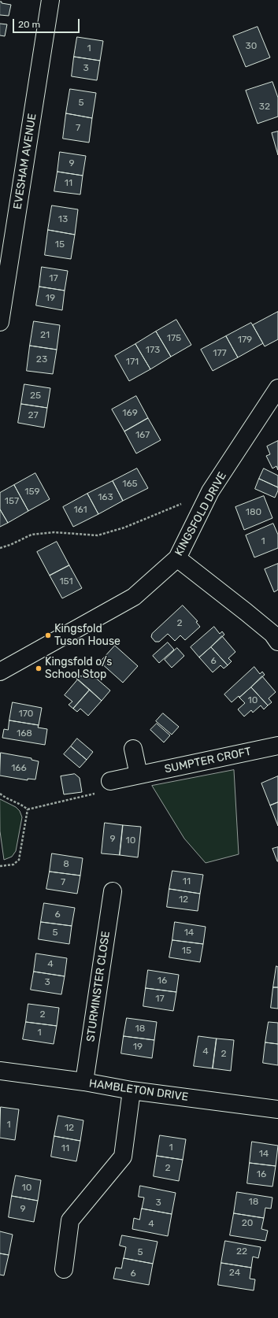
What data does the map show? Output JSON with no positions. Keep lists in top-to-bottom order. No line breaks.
{"streets":{"street":["EVESHAM AVENUE","KINGSFOLD DRIVE","SUMPTER CROFT","STURMINSTER CLOSE","HAMBLETON DRIVE"]},"crossings":[["STURMINSTER CLOSE","HAMBLETON DRIVE"]],"places":["Kingsfold Tuson House","Kingsfold o/s School Stop"],"house_numbers":["30","1","3","5","32","7","9","11","13","15","17","19","21","175","179","173","177","23","171","25","169","27","167","165","159","163","157","161","180","1","151","2","6","10","170","168","166","9","10","8","11","7","12","6","5","14","15","4","16","3","17","2","18","1","19","4","2","1","12","1","11","14","2","16","10","18","3","9","20","4","22","5","24","6"],"scale_bar":"20 m"}
